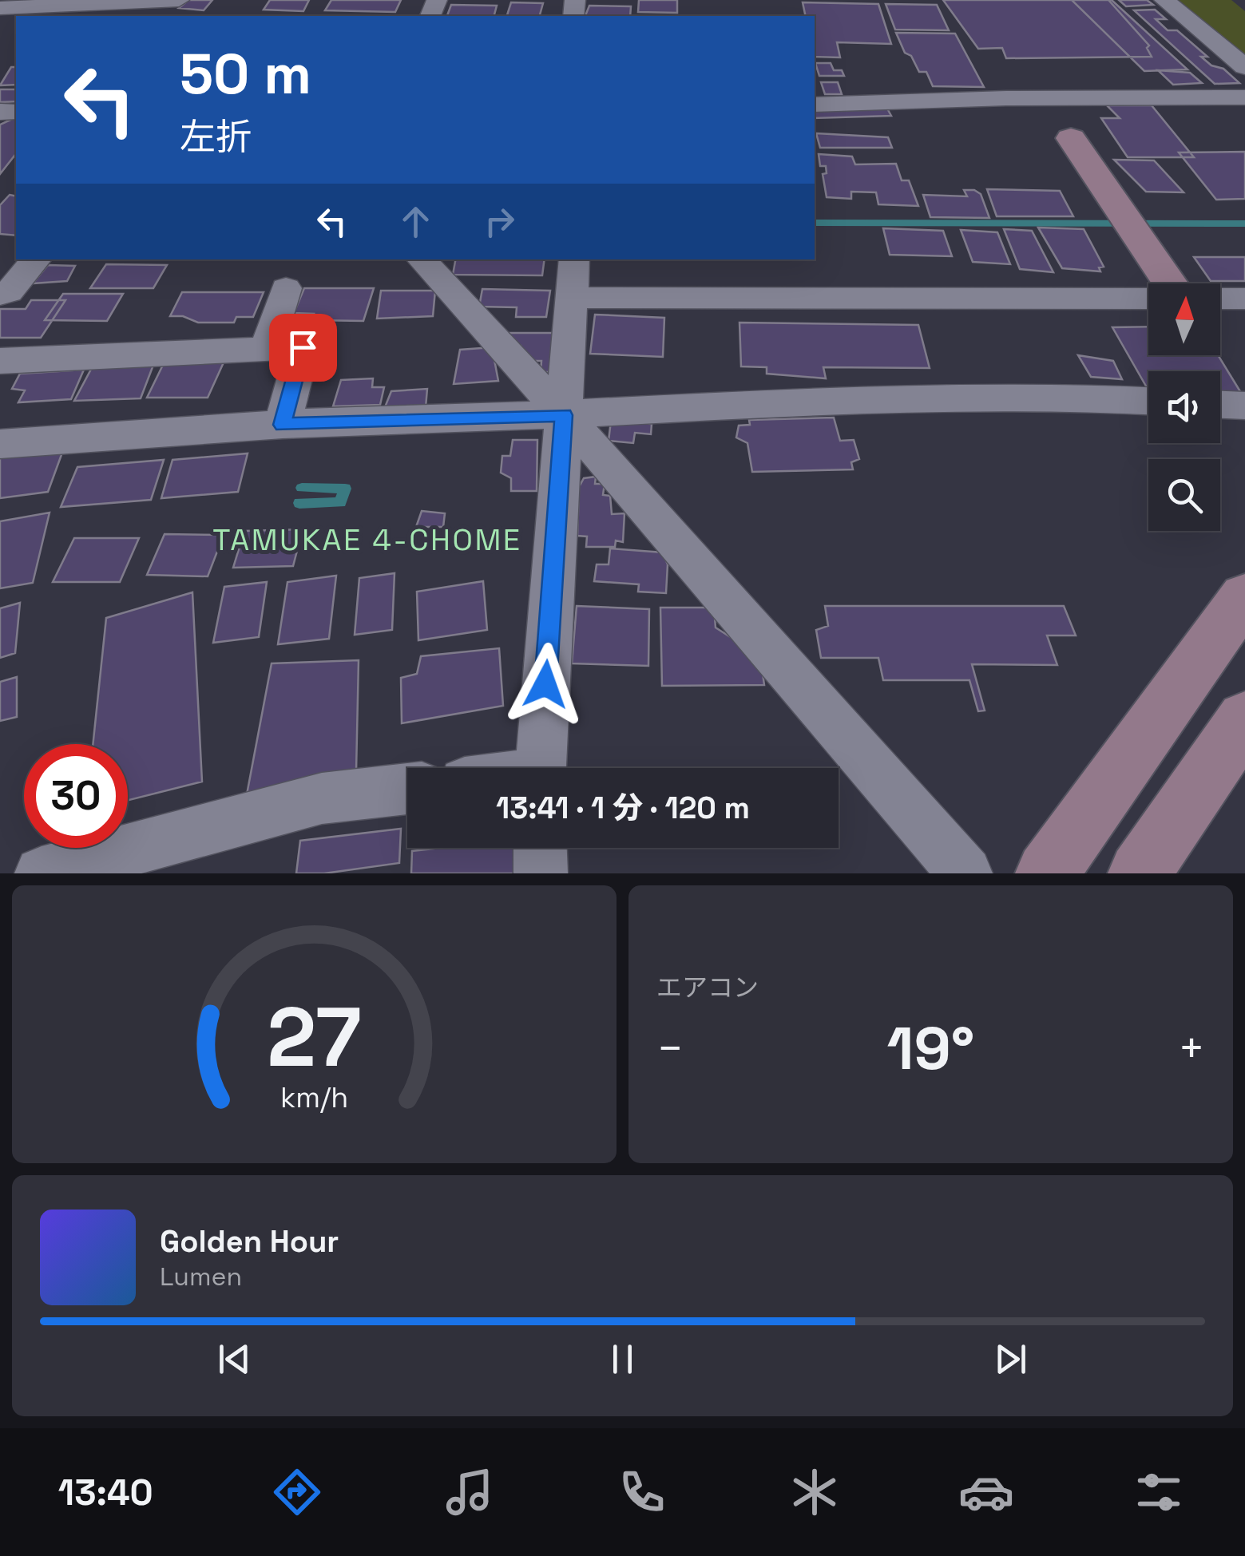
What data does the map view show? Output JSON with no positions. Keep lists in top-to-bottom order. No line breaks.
{"districts":["TAMUKAE 4-CHOME"],"north":"top","page":{"turn":["50 m","左折"],"limit":"30","trip":"13:41 · 1 分 · 120 m","tile":"エアコン","heat":["−","19°","+"],"song":["Golden Hour","Lumen"],"tabs":"13:40","gauge":["27","km/h"]}}
